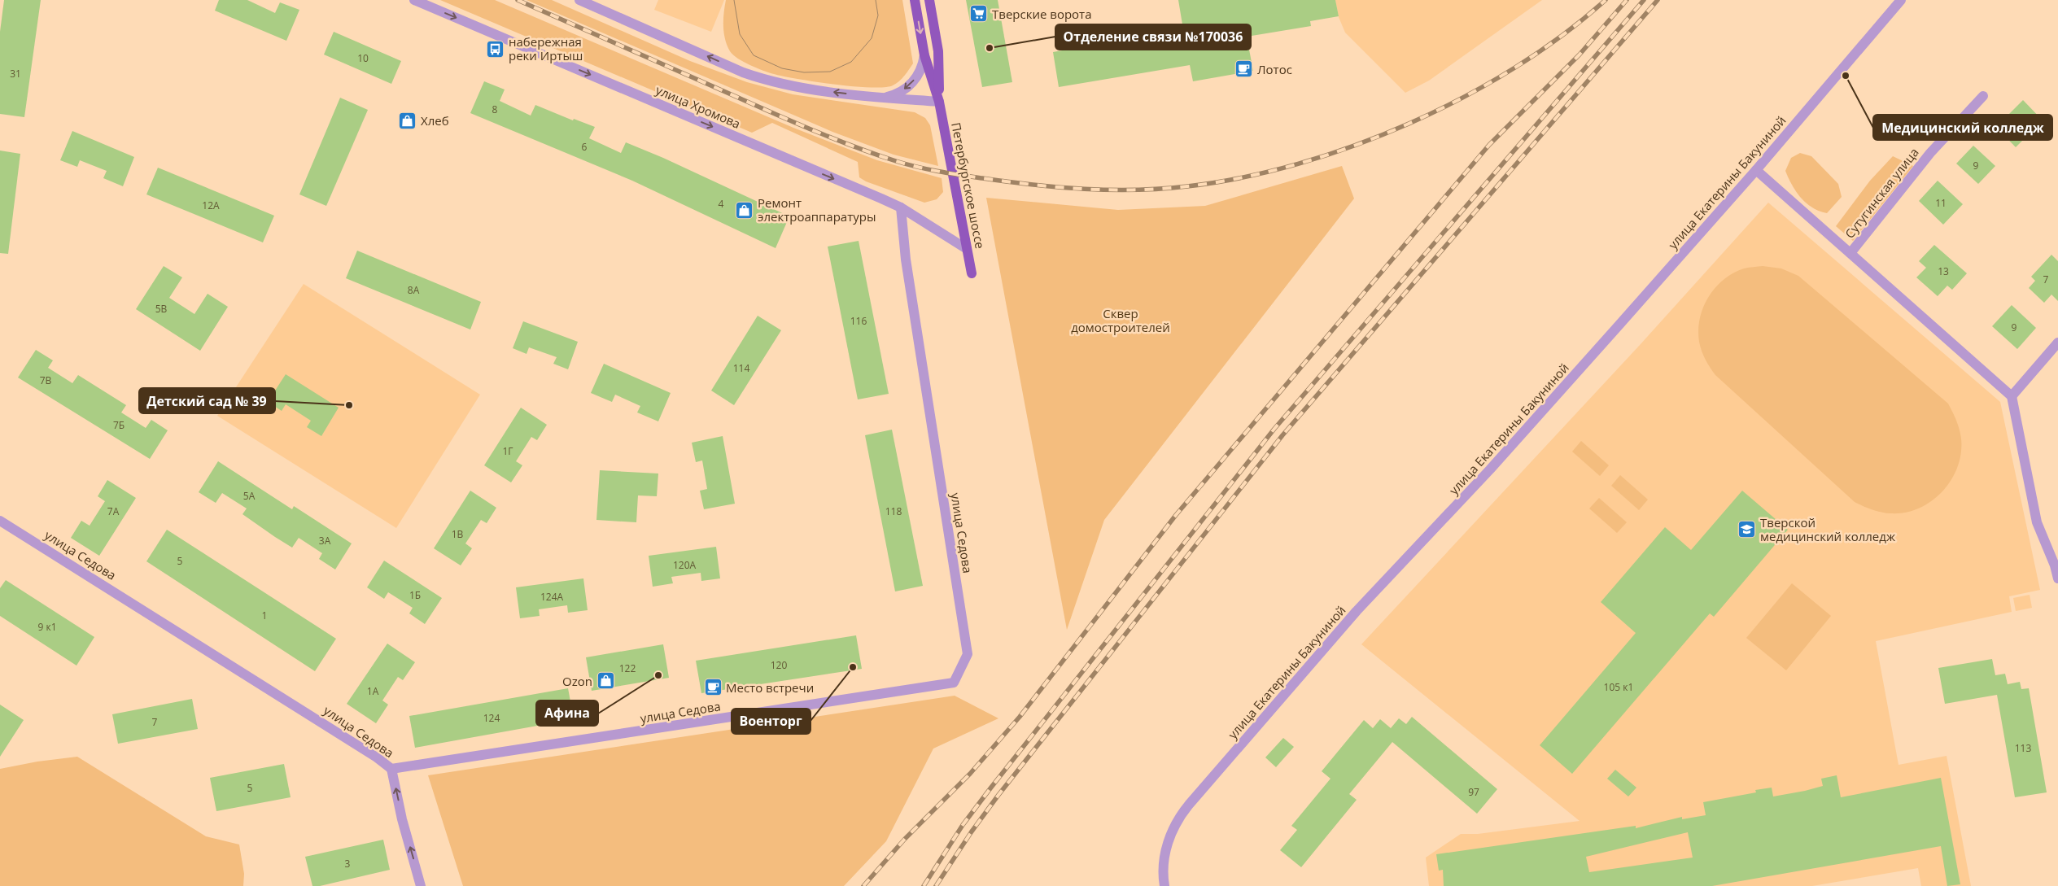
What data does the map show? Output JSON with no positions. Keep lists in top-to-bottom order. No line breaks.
{"streets":{"main road":["Петербургское шоссе"],"street":["улица Хромова","улица Екатерины Бакуниной","Сутугинская улица","улица Седова"]},"crossings":[["улица Хромова","Петербургское шоссе"],["улица Хромова","улица Седова"]],"parks":["Сквер домостроителей"],"places":{"supermarket":["Тверские ворота"],"other":["Отделение связи №170036","Медицинский колледж","Детский сад № 39","Военторг","Афина"],"bus stop":["набережная реки Иртыш"],"cafe":["Лотос","Место встречи"],"shop":["Хлеб","Ремонт электроаппаратуры","Ozon"],"school or university":["Тверской медицинский колледж"]},"house_numbers":["10","31","8","6","9","11","4","12А","13","7","8А","5В","116","9","114","7В","7Б","1Г","5А","7А","118","1В","3А","5","120А","1Б","124А","1","9 к1","120","122","105 к1","1А","124","7","113","5","97","3"]}
